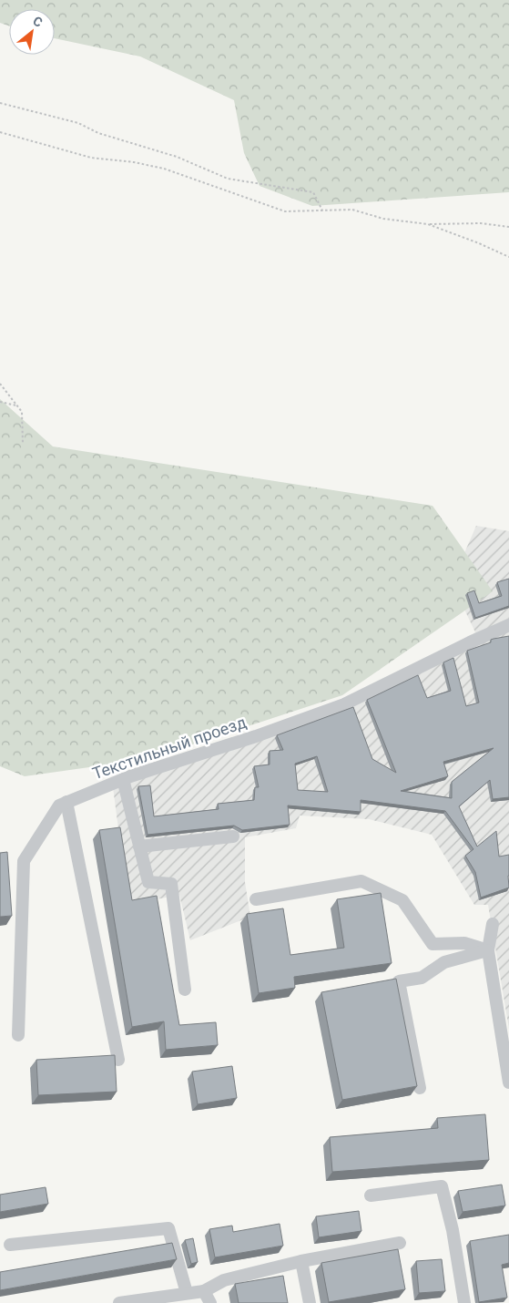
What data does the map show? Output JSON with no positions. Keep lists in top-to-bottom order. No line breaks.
{"streets":{"street":["Текстильный проезд"]},"north":"top right"}
